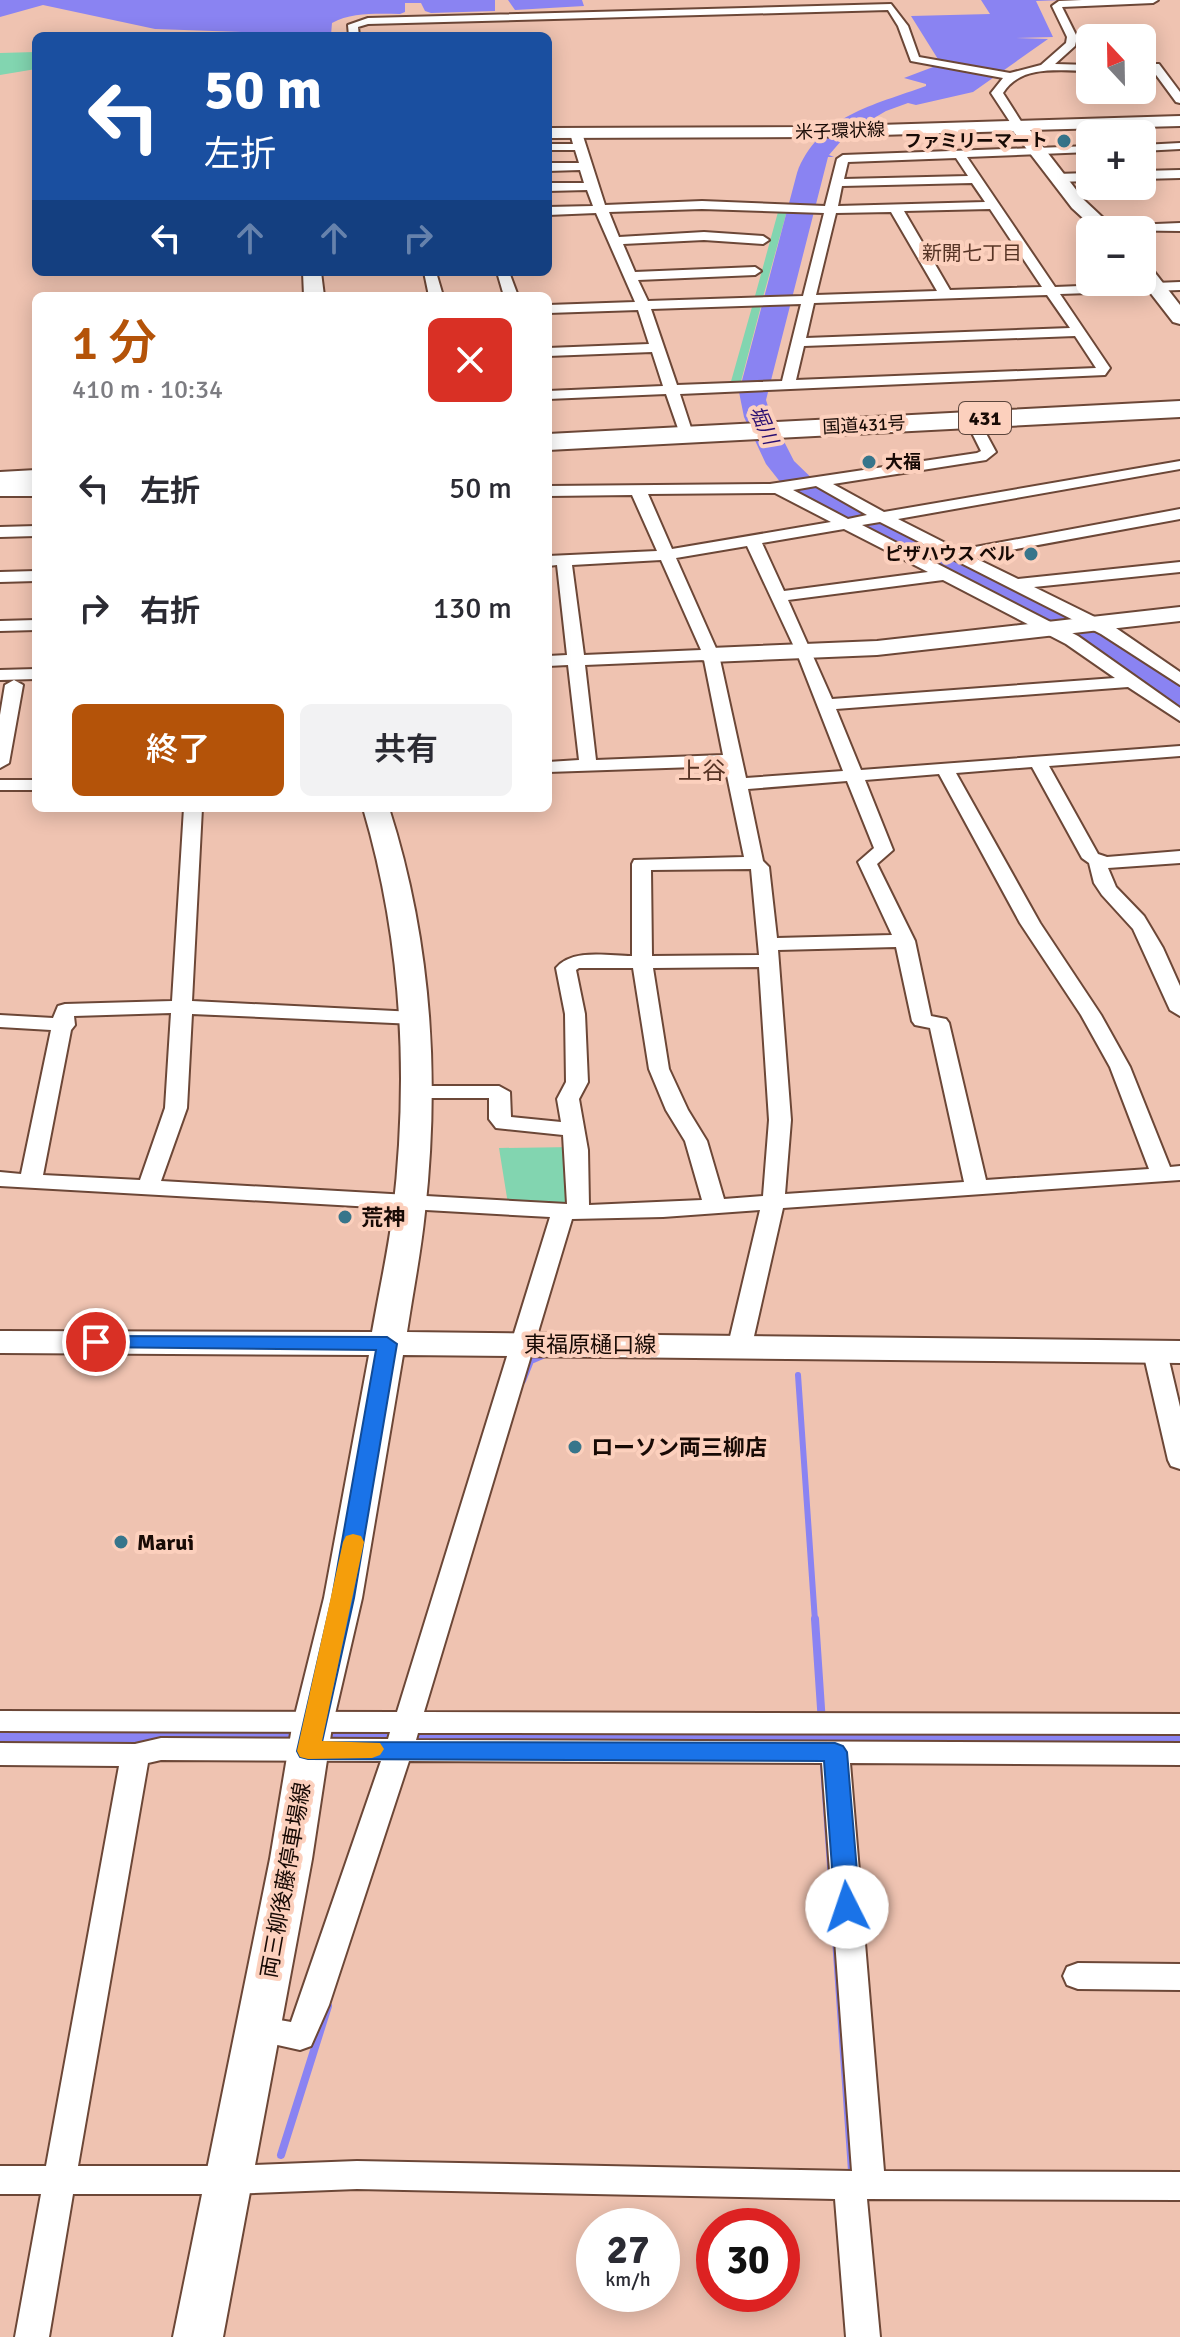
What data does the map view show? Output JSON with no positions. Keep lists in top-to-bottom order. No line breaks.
{"streets":{"highway":["431","国道431号"],"main road":["米子環状線","東福原樋口線","両三柳後藤停車場線"]},"crossings":[["東福原樋口線","両三柳後藤停車場線"]],"districts":["新開七丁目","上谷"],"water":["堀川"],"places":["ファミリーマート","大福","ピザハウス ベル","荒神","ローソン両三柳店","Marui"],"north":"top","page":{"map_buttons":["+","−"],"turn":["50 m","左折"],"heading":["1 分","410 m · 10:34"],"list":[{"name":"左折","value":"50 m"},{"name":"右折","value":"130 m"}],"buttons":["終了","共有"],"speed":"27 km/h","limit":"30"}}
